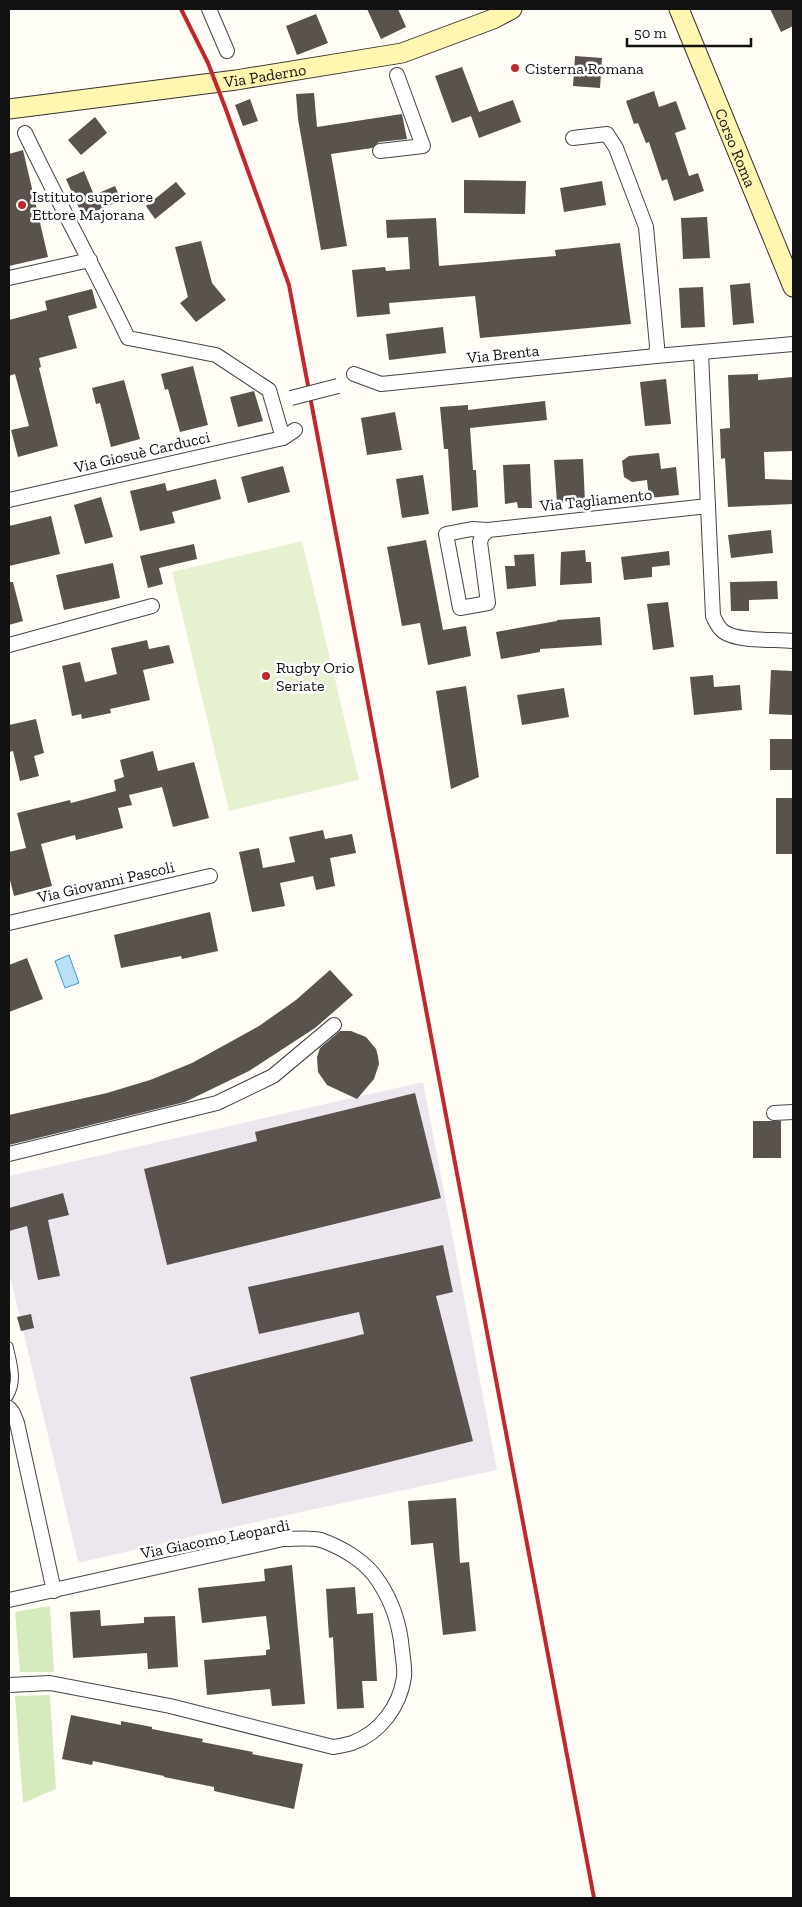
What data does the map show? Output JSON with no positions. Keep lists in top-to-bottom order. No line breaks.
{"streets":{"street":["Via Paderno","Corso Roma","Via Brenta","Via Giosuè Carducci","Via Tagliamento","Via Giovanni Pascoli","Via Giacomo Leopardi"]},"places":["Cisterna Romana","Istituto superiore Ettore Majorana","Rugby Orio Seriate"],"scale_bar":"50 m"}
